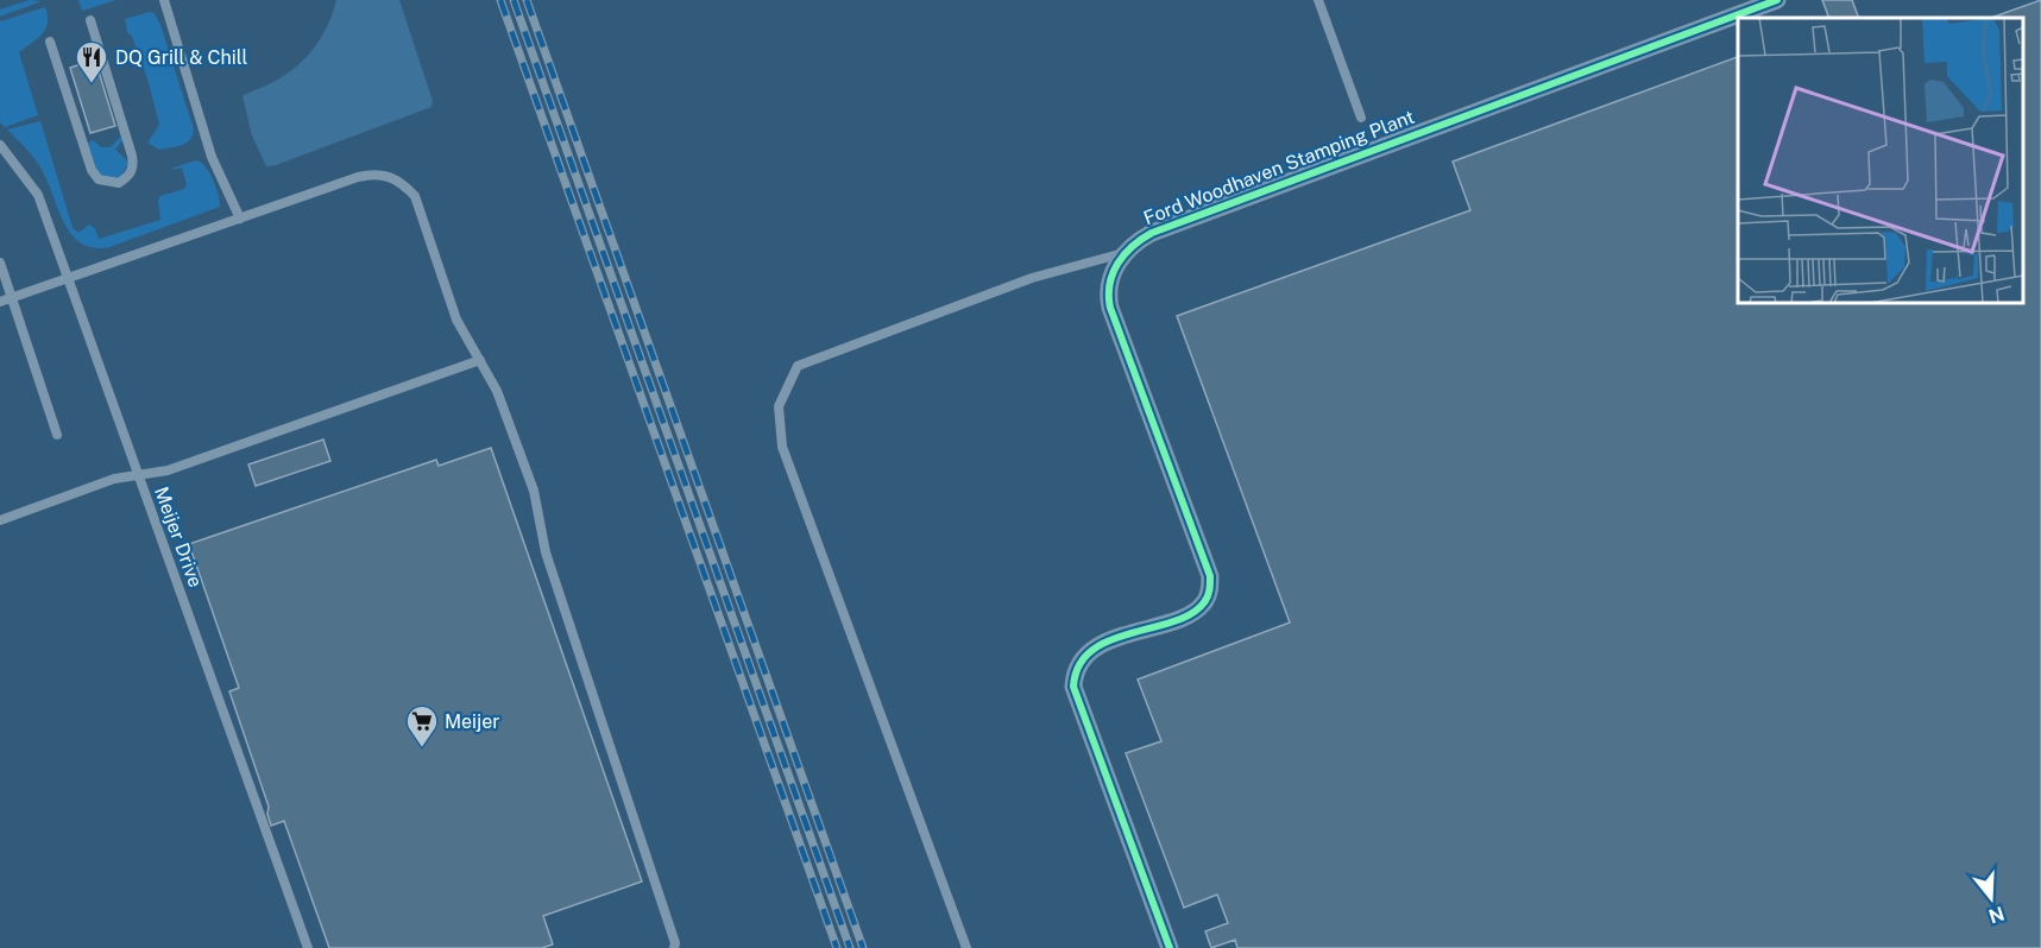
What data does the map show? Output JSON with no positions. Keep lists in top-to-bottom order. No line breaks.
{"streets":{"street":["Ford Woodhaven Stamping Plant"],"lane":["Meijer Drive"]},"places":{"restaurant":["DQ Grill & Chill"],"supermarket":["Meijer"]},"north":"bottom"}
